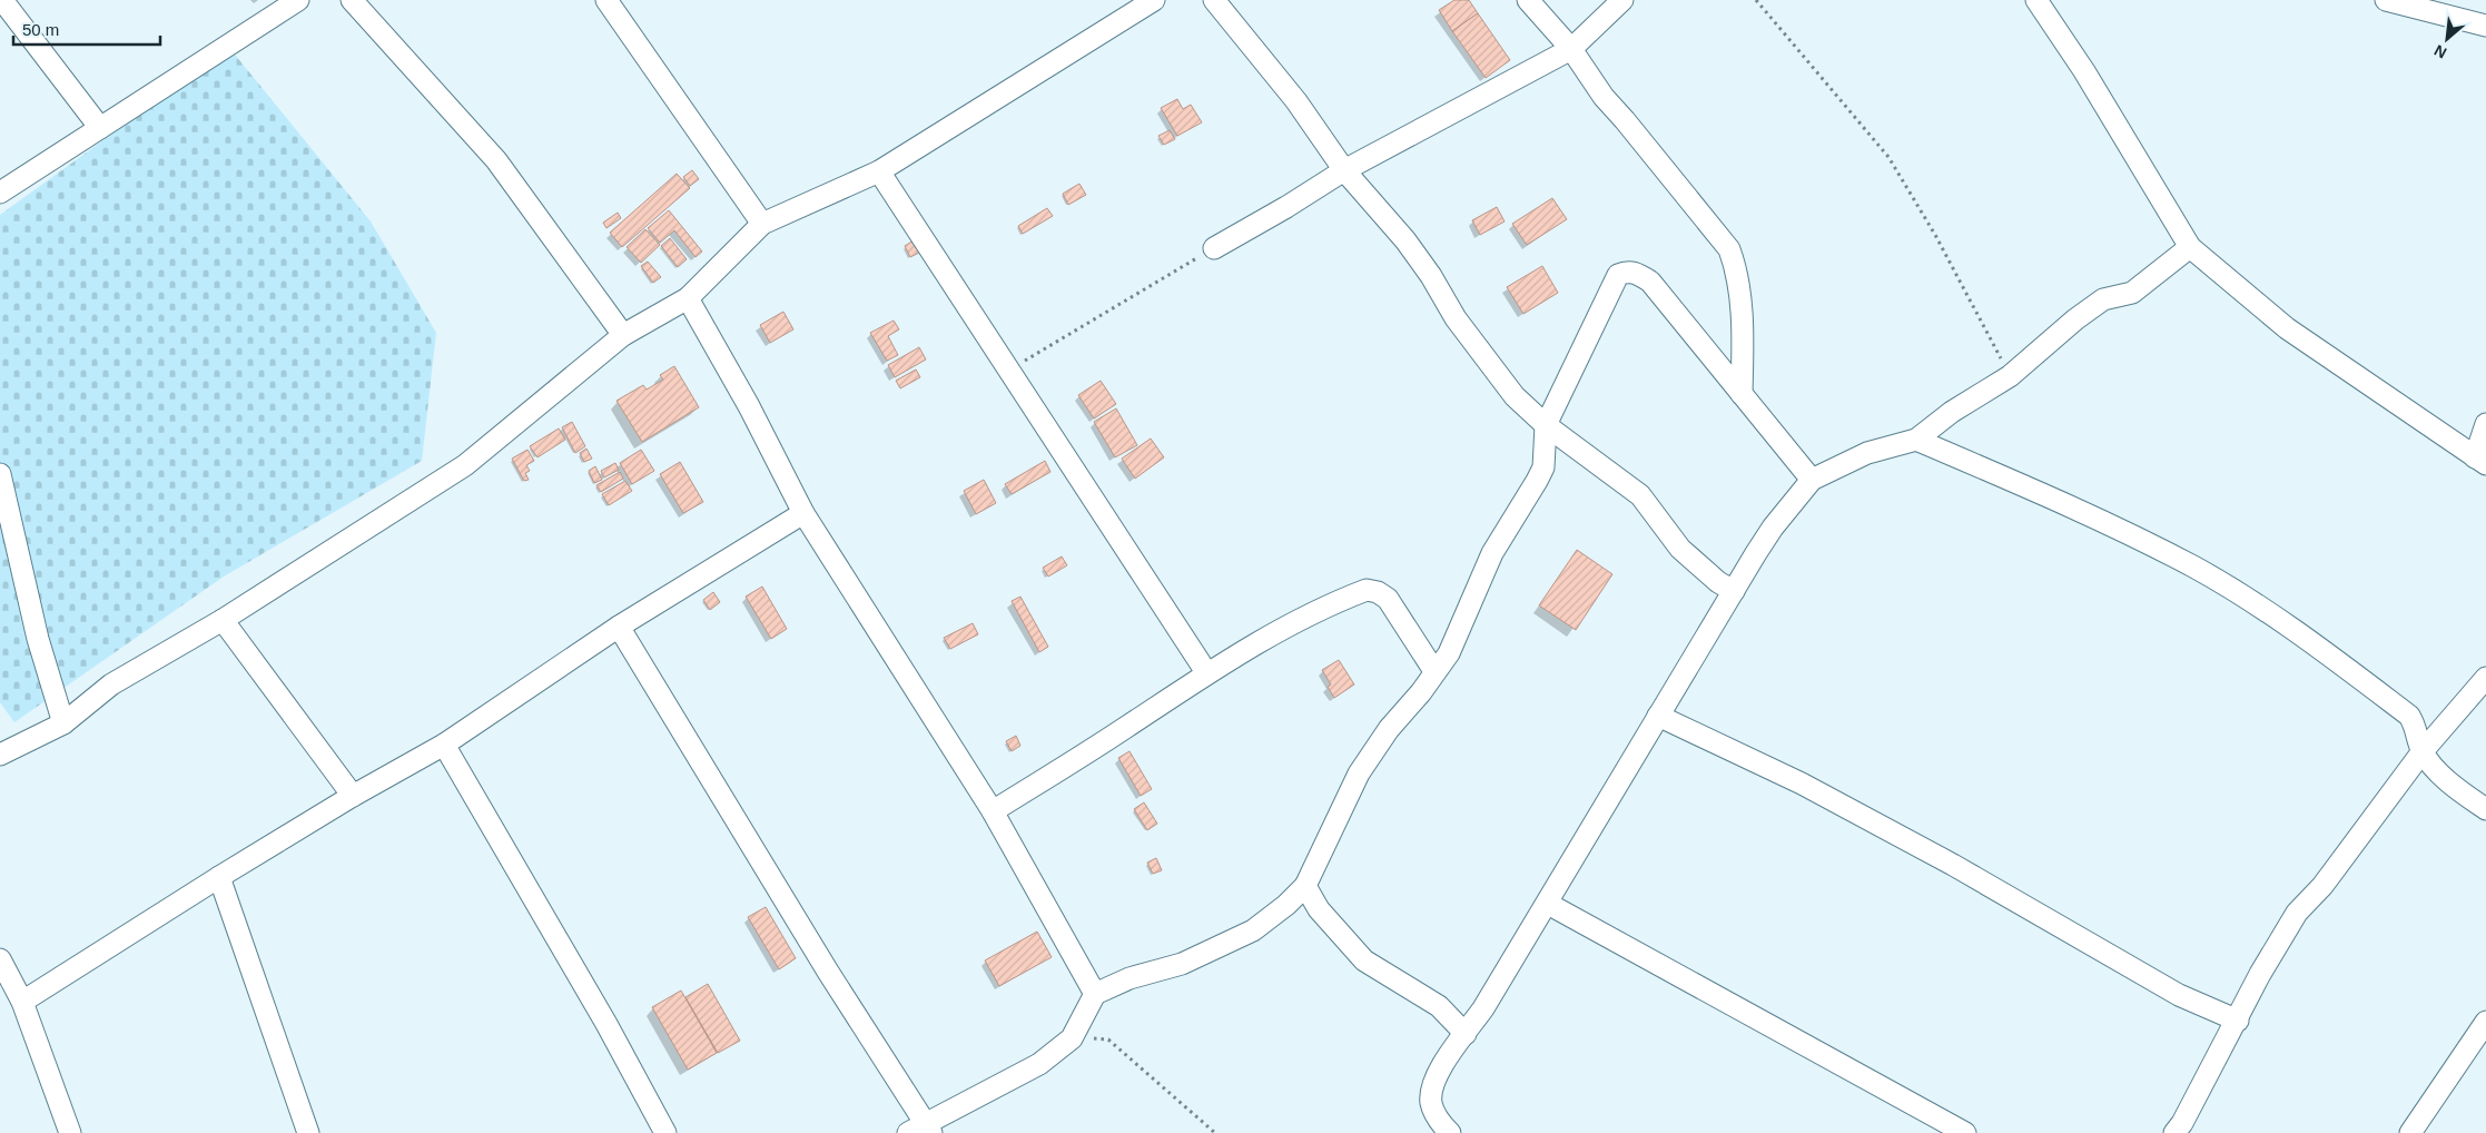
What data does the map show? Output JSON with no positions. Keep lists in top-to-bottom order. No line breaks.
{"scale_bar":"50 m","north":"bottom left"}
